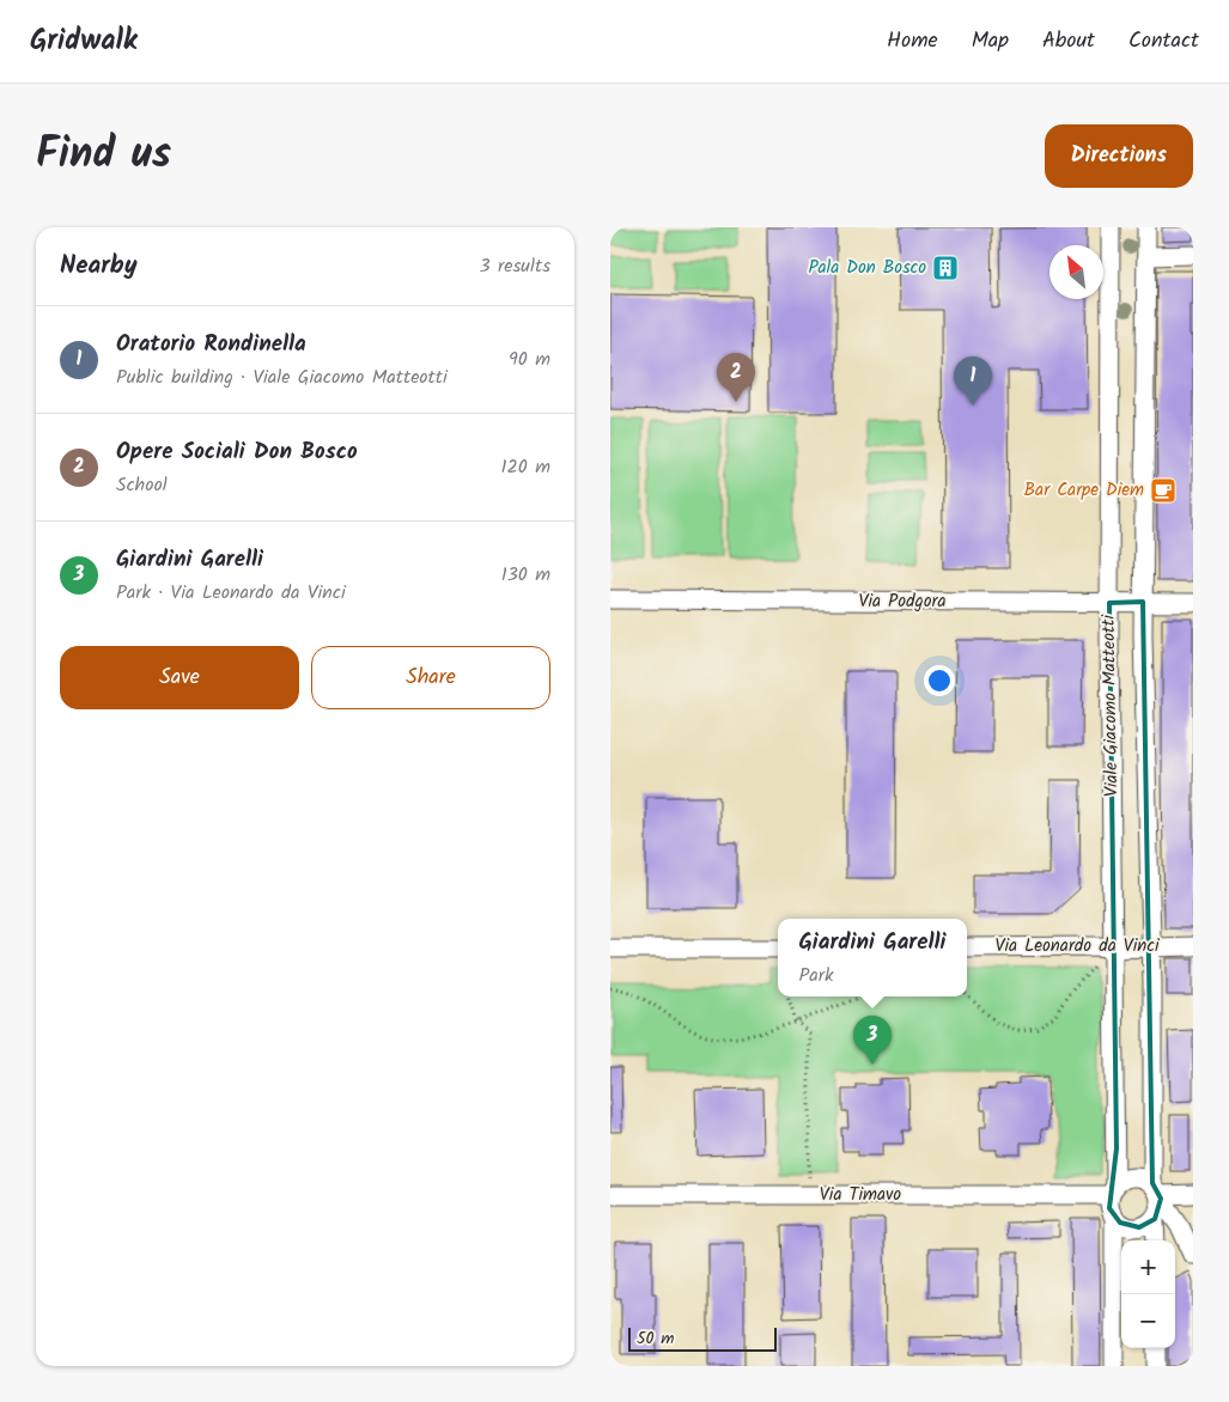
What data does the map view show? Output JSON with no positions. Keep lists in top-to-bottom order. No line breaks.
{"streets":{"street":["Via Podgora","Viale Giacomo Matteotti","Via Leonardo da Vinci","Via Timavo"]},"crossings":[["Via Podgora","Viale Giacomo Matteotti"],["Viale Giacomo Matteotti","Via Leonardo da Vinci"],["Viale Giacomo Matteotti","Via Timavo"]],"places":{"building":["Pala Don Bosco"],"cafe":["Bar Carpe Diem"]},"scale_bar":"50 m","north":"top left","page":{"header":"Gridwalk","nav":["Home","Map","About","Contact"],"title":"Find us","buttons":["Directions",["Save","Share"]],"heading":["Nearby","3 results"],"list":[{"mark":"1","name":"Oratorio Rondinella","note":"Public building · Viale Giacomo Matteotti","value":"90 m"},{"mark":"2","name":"Opere Sociali Don Bosco","note":"School","value":"120 m"},{"mark":"3","name":"Giardini Garelli","note":"Park · Via Leonardo da Vinci","value":"130 m"}],"pins":["2","1","3"],"popup":["Giardini Garelli","Park"],"map_buttons":["+","−"],"scale":"50 m"}}
